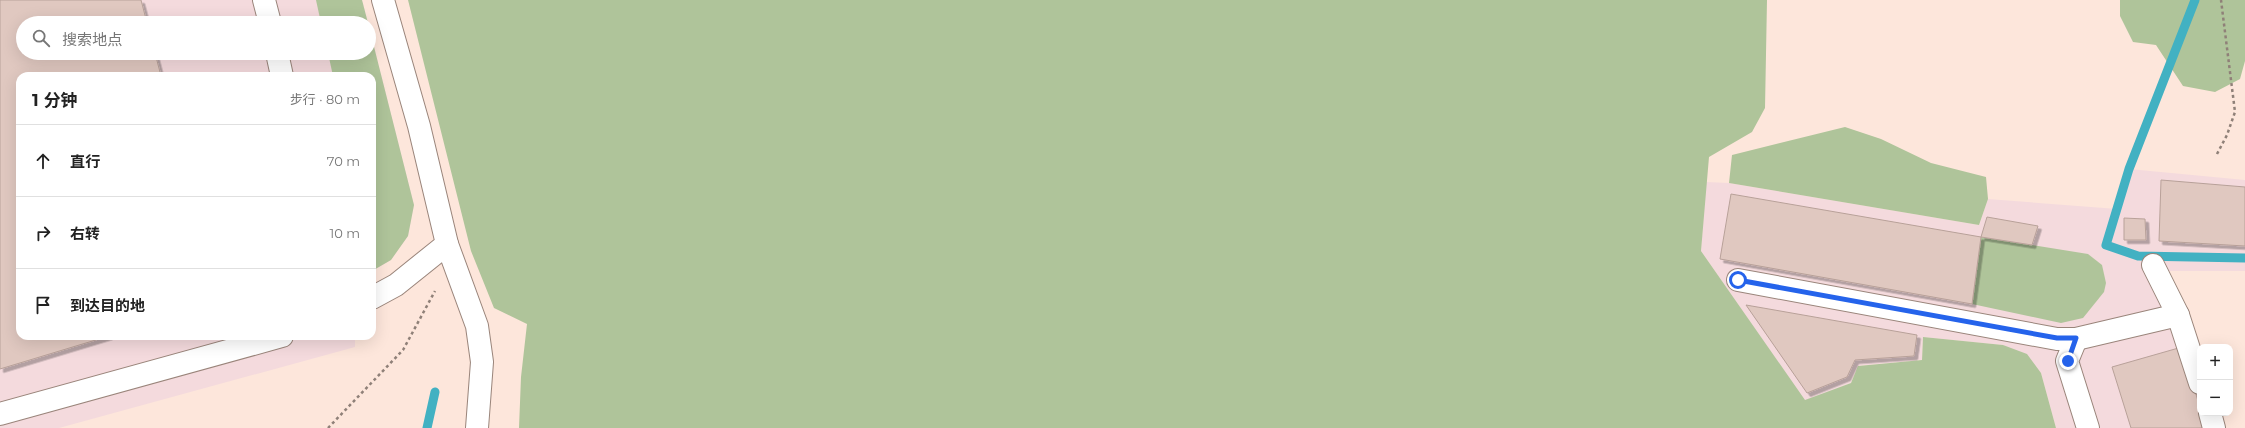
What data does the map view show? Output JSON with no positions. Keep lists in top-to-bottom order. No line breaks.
{"page":{"search":"搜索地点","heading":["1 分钟","步行 · 80 m"],"list":[["直行","70 m"],["右转","10 m"],"到达目的地"],"map_buttons":["+","−"]}}
